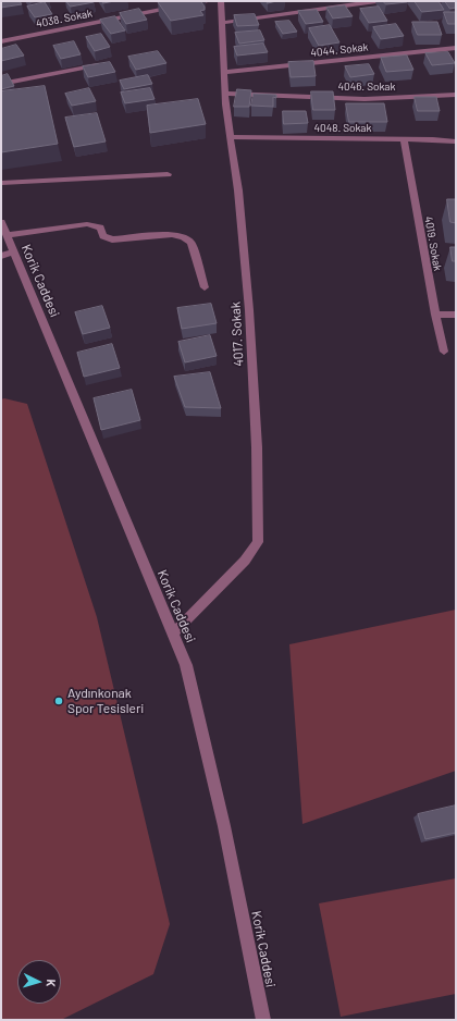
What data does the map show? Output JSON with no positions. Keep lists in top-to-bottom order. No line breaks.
{"streets":{"street":["4038. Sokak","4044. Sokak","4046. Sokak","4048. Sokak","4019. Sokak","Korik Caddesi","4017. Sokak"]},"crossings":[["4044. Sokak","4017. Sokak"],["4046. Sokak","4017. Sokak"],["4048. Sokak","4019. Sokak"],["4048. Sokak","4017. Sokak"],["Korik Caddesi","4017. Sokak"]],"places":["Aydınkonak Spor Tesisleri"],"north":"right"}
